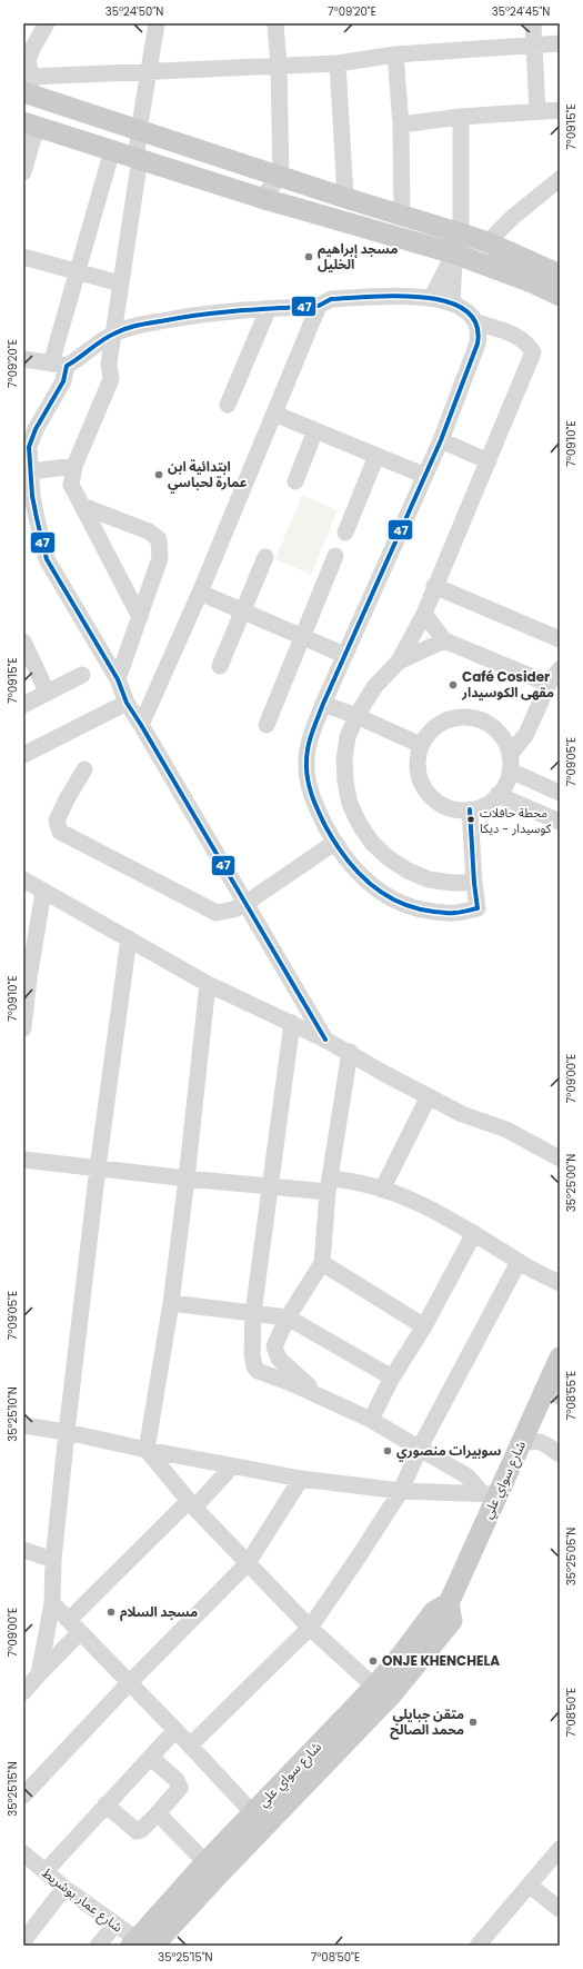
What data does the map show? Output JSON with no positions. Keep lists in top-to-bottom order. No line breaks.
{"streets":{"main road":["شارع سواي علي"],"street":["شارع عمار بوشريط"]},"crossings":[["شارع سواي علي","شارع عمار بوشريط"]],"places":["مسجد إبراهيم الخليل","ابتدائية ابن عمارة لحباسي","Café Cosider مقهى الكوسيدار","محطة حافلات كوسيدار - ديكا","سوبيرات منصوري","مسجد السلام","ONJE KHENCHELA","متقن جبايلي محمد الصالح"],"lines":["transit line 47"],"coordinates":["35°24'50\"N","7°09'20\"E","35°24'45\"N","7°09'15\"E","7°09'10\"E","7°09'05\"E","7°09'00\"E","35°25'00\"N","7°08'55\"E","35°25'10\"N","35°25'05\"N","7°08'50\"E","35°25'15\"N"]}
